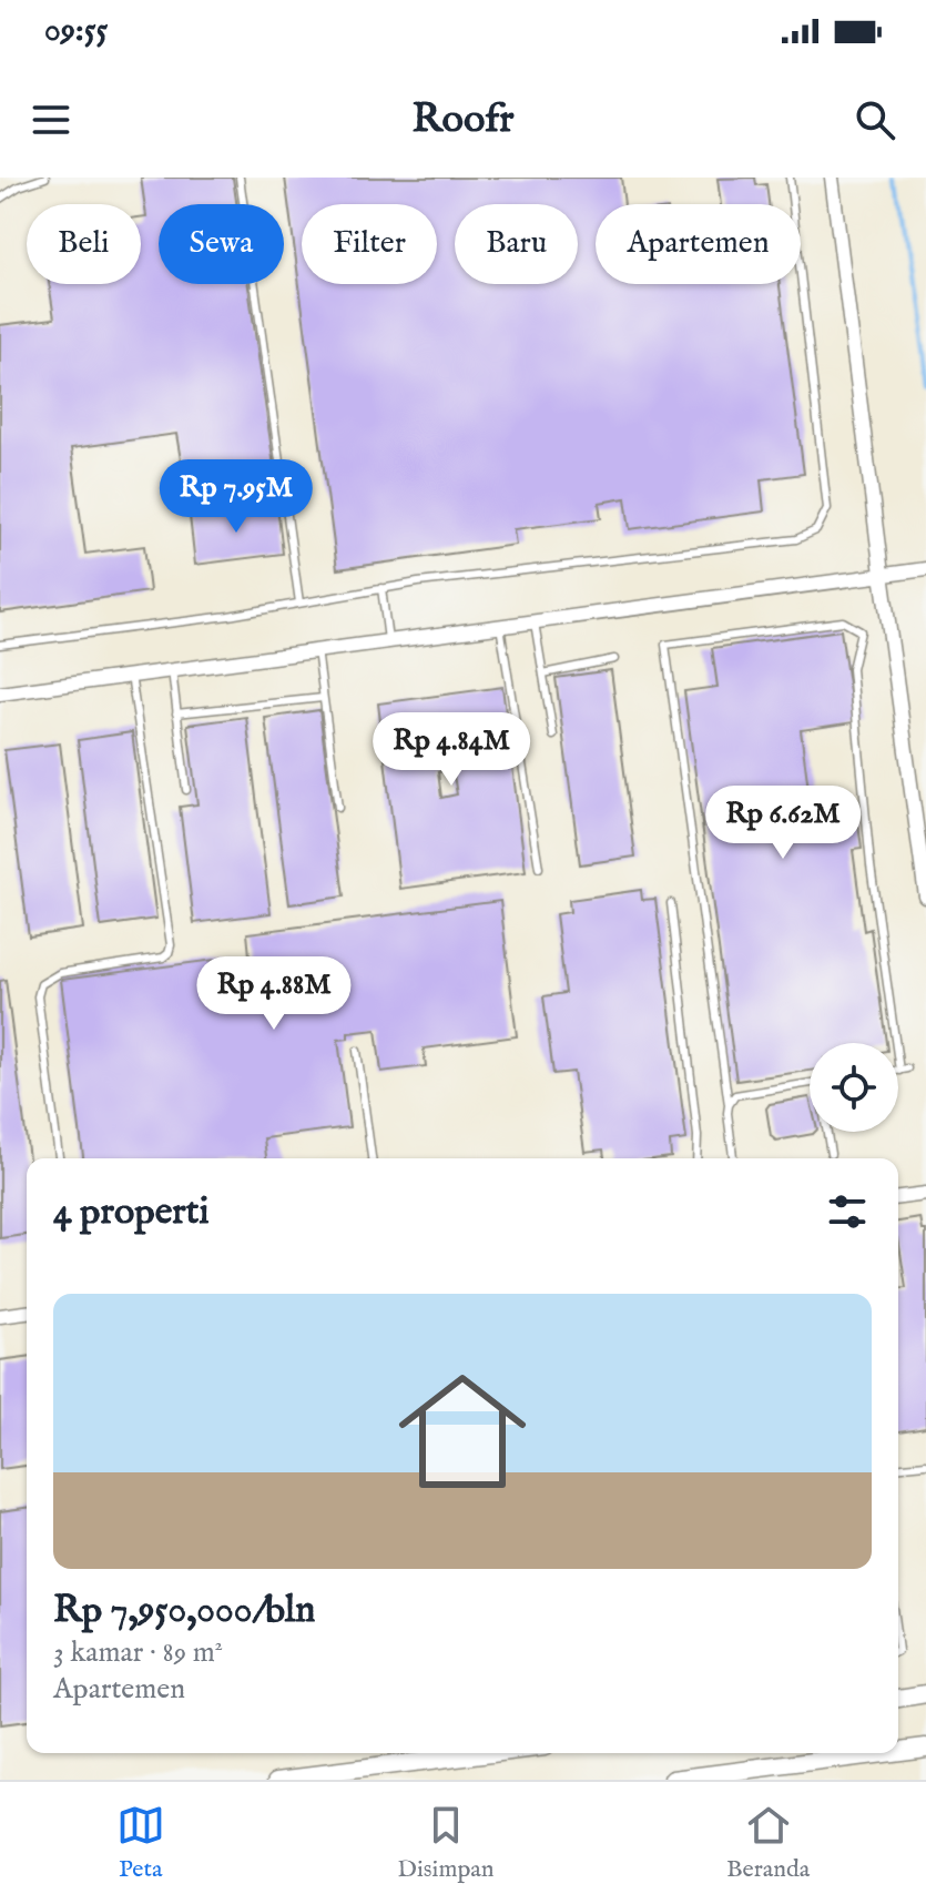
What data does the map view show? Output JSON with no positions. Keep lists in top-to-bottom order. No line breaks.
{"page":{"status":"09:55","header":"Roofr","chip":["Beli","Sewa","Filter","Baru","Apartemen"],"price":["Rp 7.95M","Rp 4.84M","Rp 6.62M","Rp 4.88M"],"heading":"4 properti","list":[{"name":"Rp 7,950,000/bln","note":"3 kamar · 89 m² · Apartemen"}],"tabs":["Peta","Disimpan","Beranda"]}}
